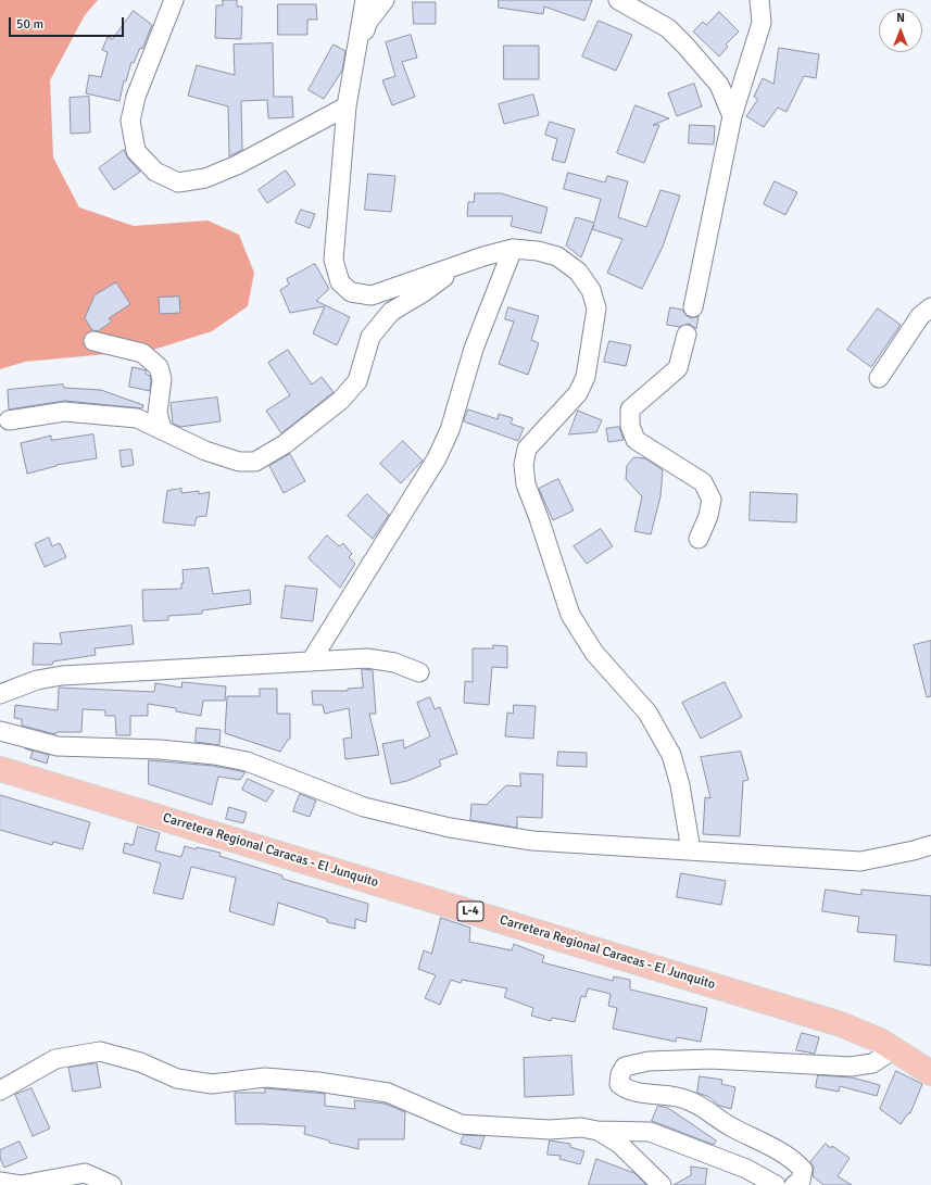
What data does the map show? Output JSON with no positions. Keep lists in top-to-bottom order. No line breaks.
{"streets":{"main road":["Carretera Regional Caracas - El Junquito","L-4"]},"scale_bar":"50 m","north":"top"}
